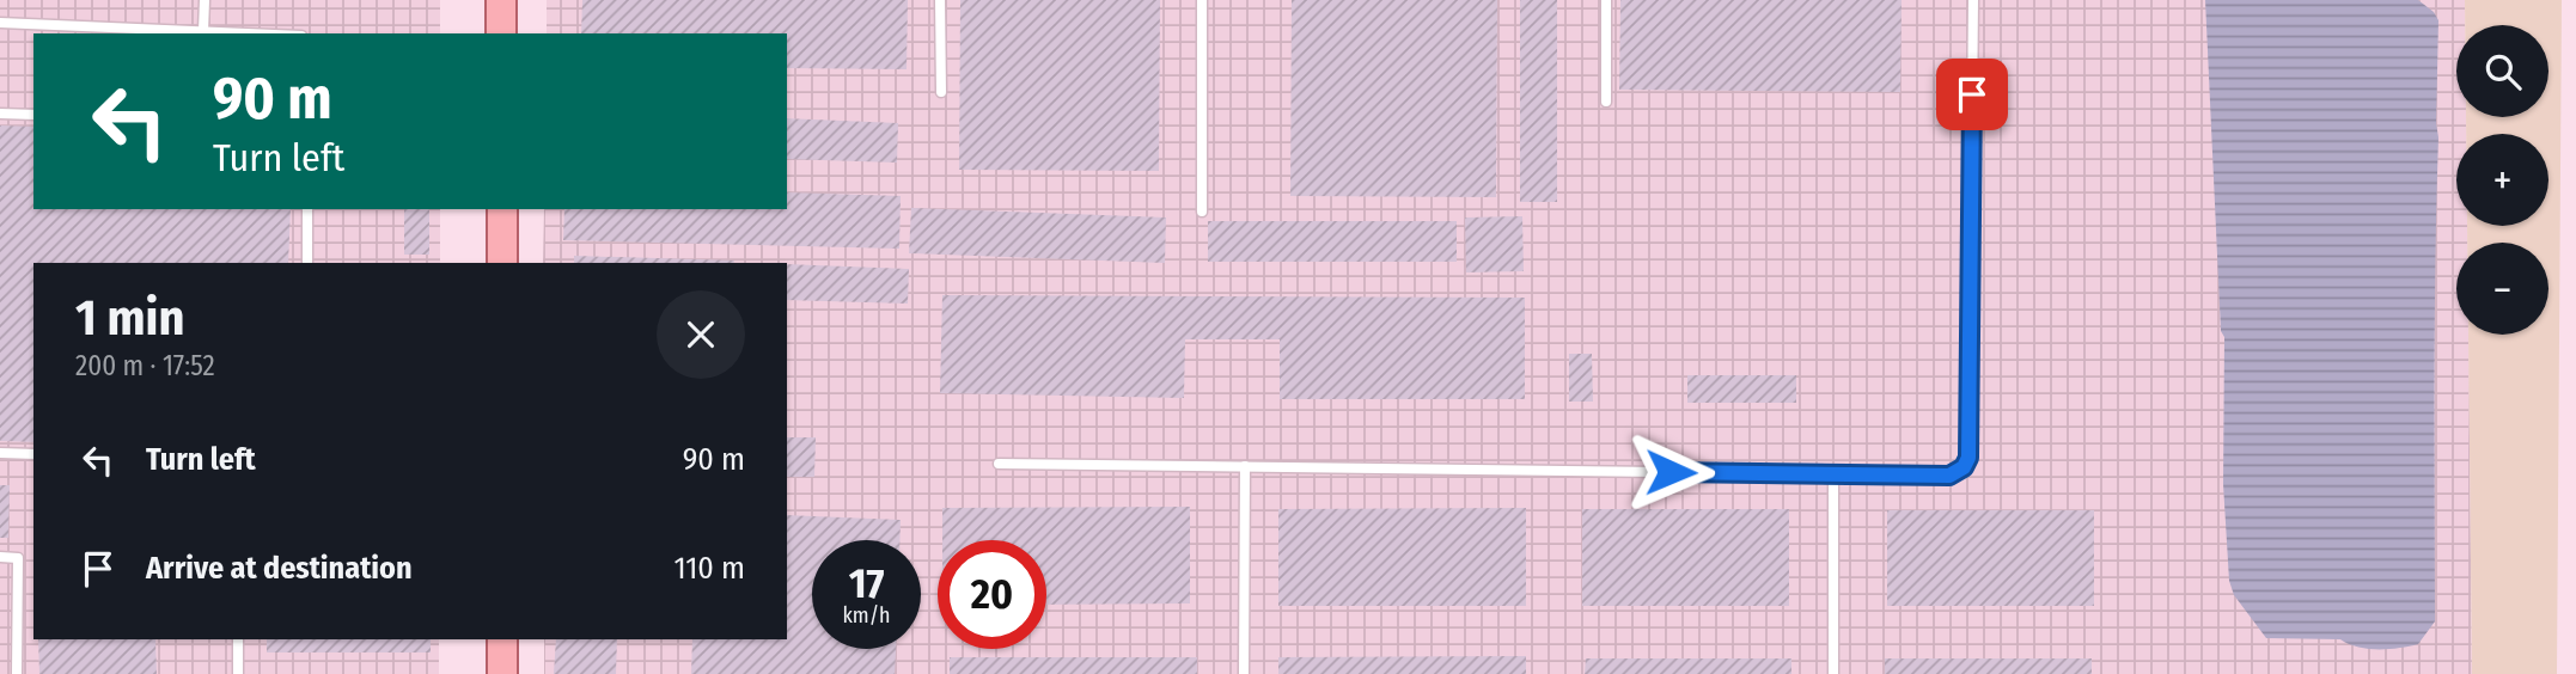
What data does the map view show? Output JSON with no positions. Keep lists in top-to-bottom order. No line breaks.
{"page":{"map_buttons":["+","−"],"turn":["90 m","Turn left"],"heading":["1 min","200 m · 17:52"],"list":[{"name":"Turn left","value":"90 m"},{"name":"Arrive at destination","value":"110 m"}],"speed":"17 km/h","limit":"20"}}
